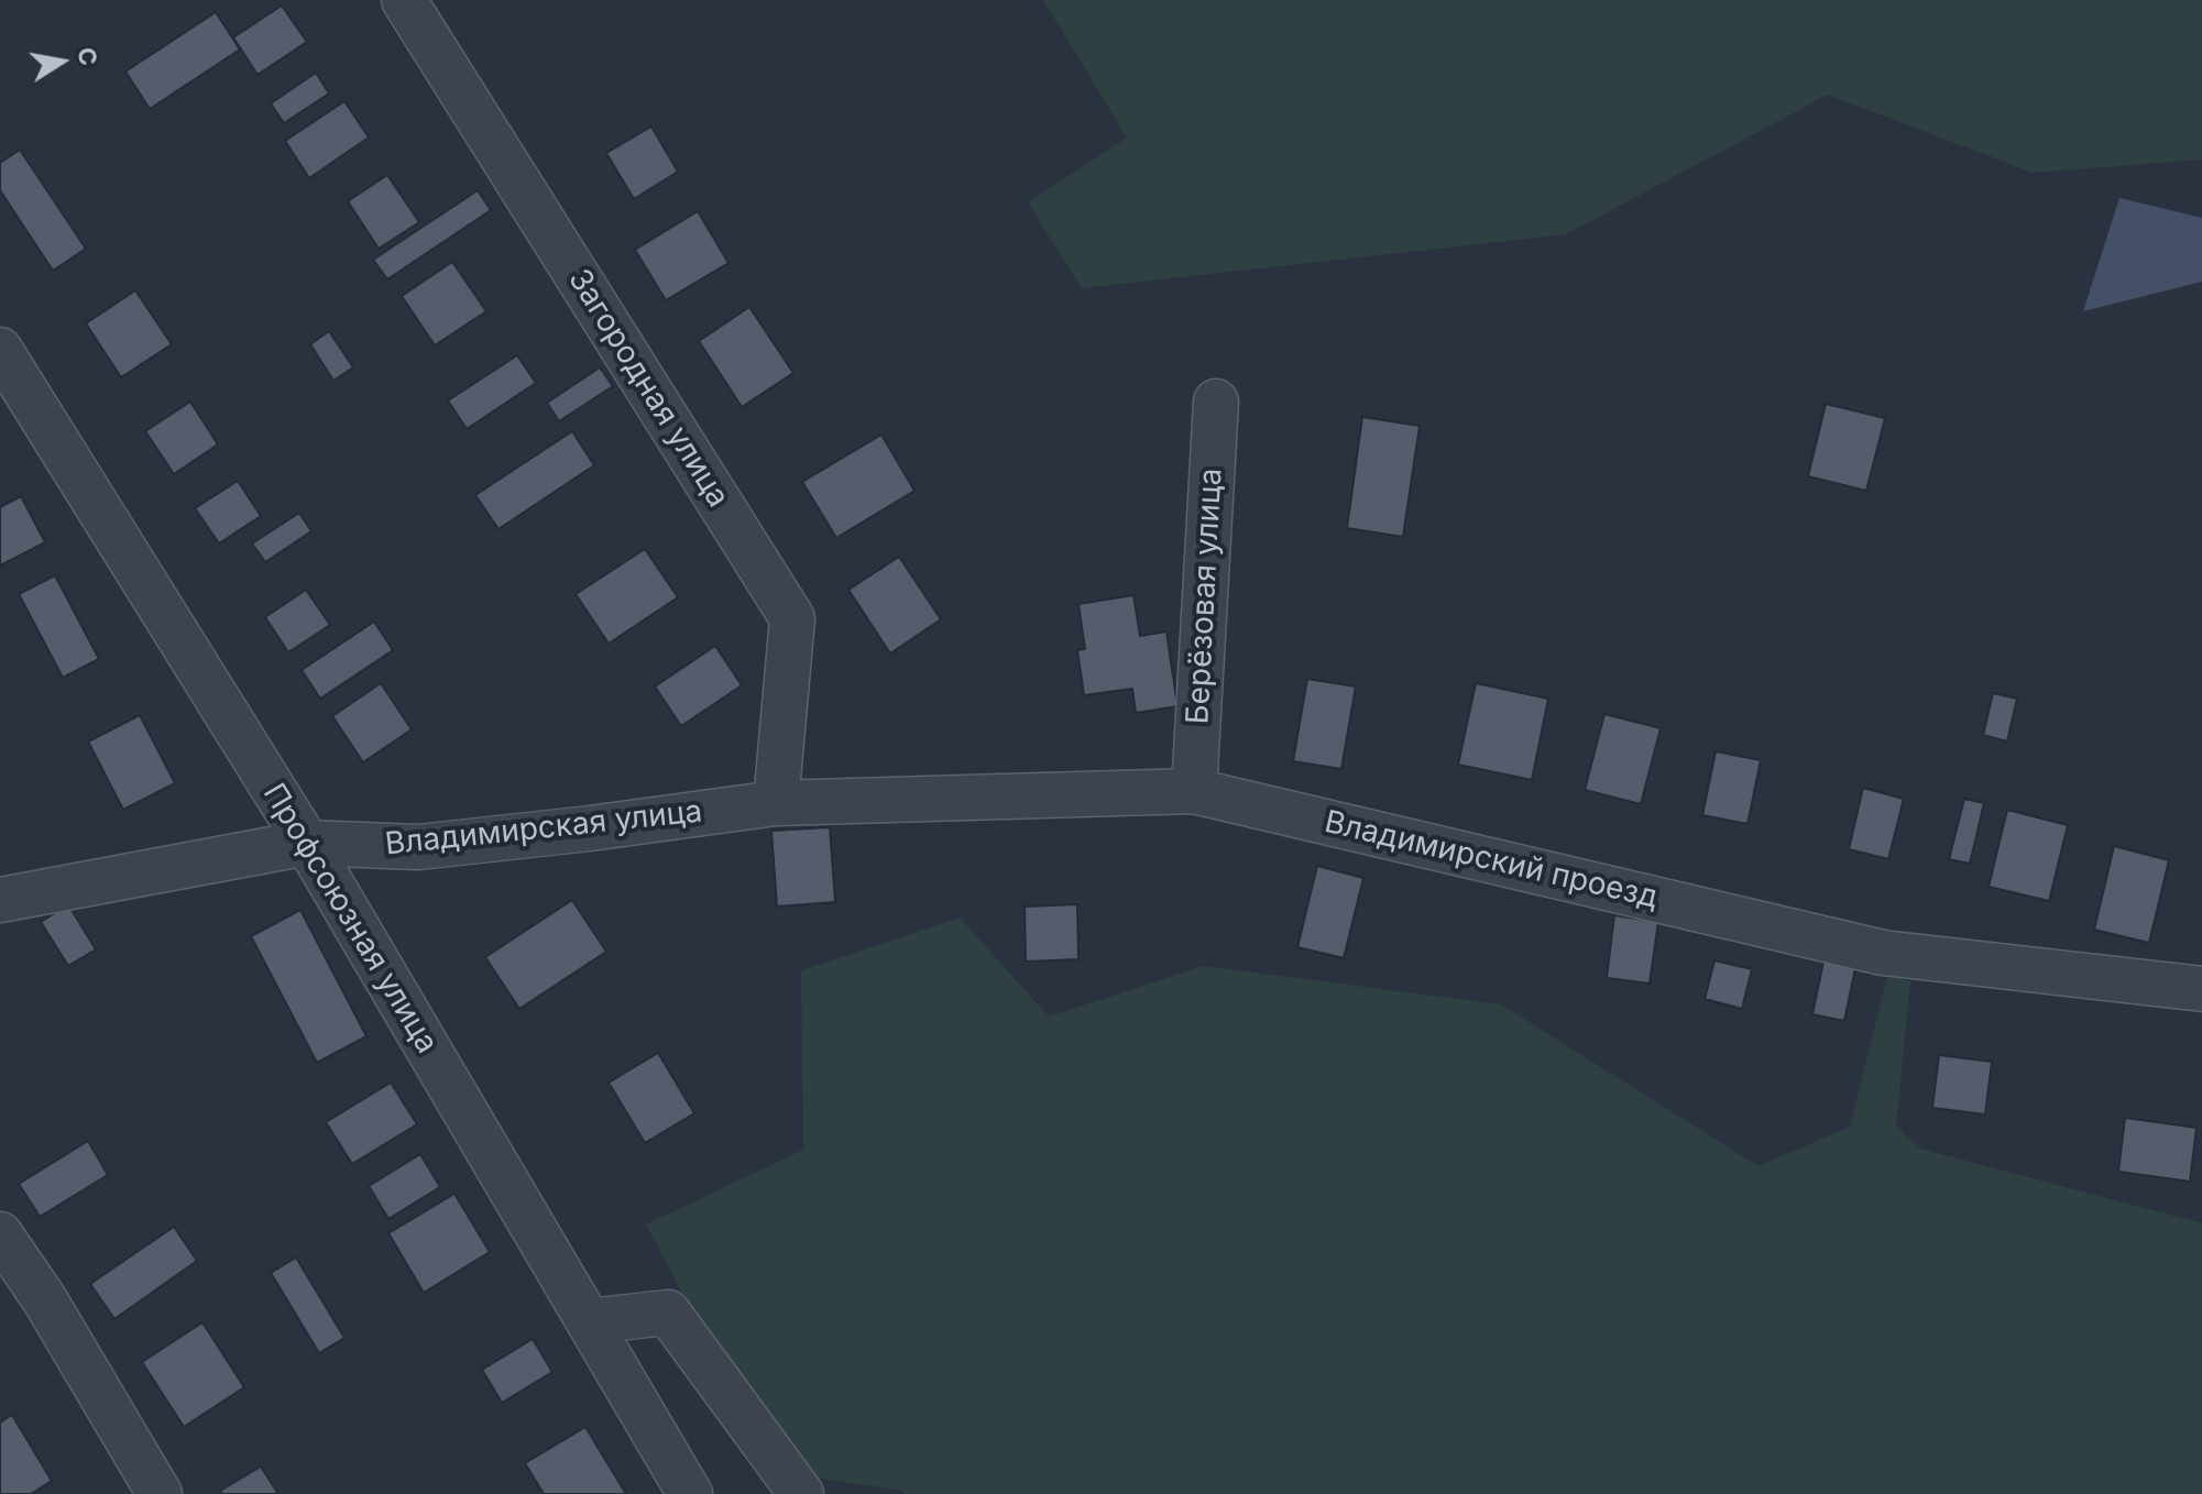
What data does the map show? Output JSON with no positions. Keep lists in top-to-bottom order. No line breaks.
{"streets":{"street":["Загородная улица","Берёзовая улица","Владимирская улица","Владимирский проезд","Профсоюзная улица"]},"crossings":[["Загородная улица","Владимирская улица"],["Загородная улица","Владимирский проезд"],["Берёзовая улица","Владимирский проезд"],["Владимирская улица","Владимирский проезд"],["Владимирская улица","Профсоюзная улица"]],"north":"right"}
